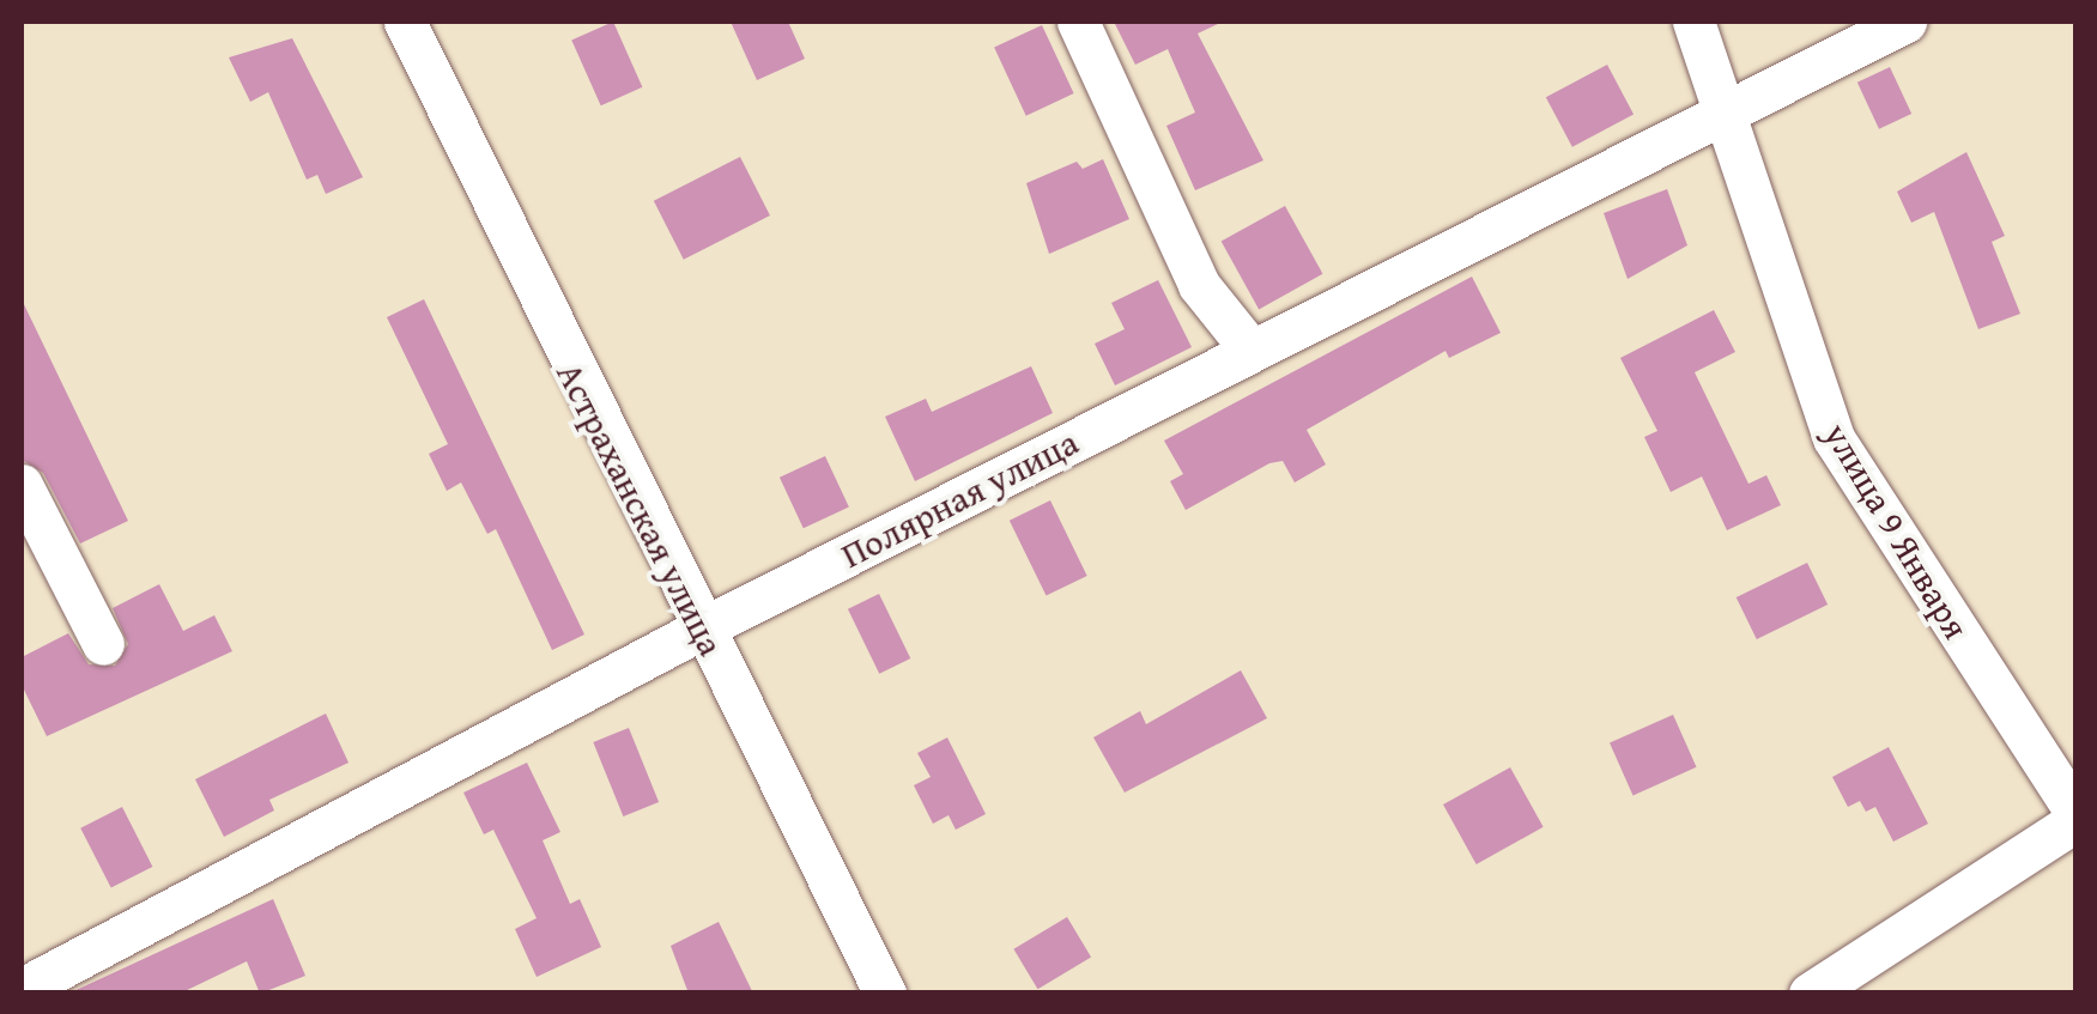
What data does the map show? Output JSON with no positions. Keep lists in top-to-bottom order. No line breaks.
{"streets":{"street":["Полярная улица","Астраханская улица","улица 9 Января"]},"crossings":[["Полярная улица","Астраханская улица"],["Полярная улица","улица 9 Января"]]}
